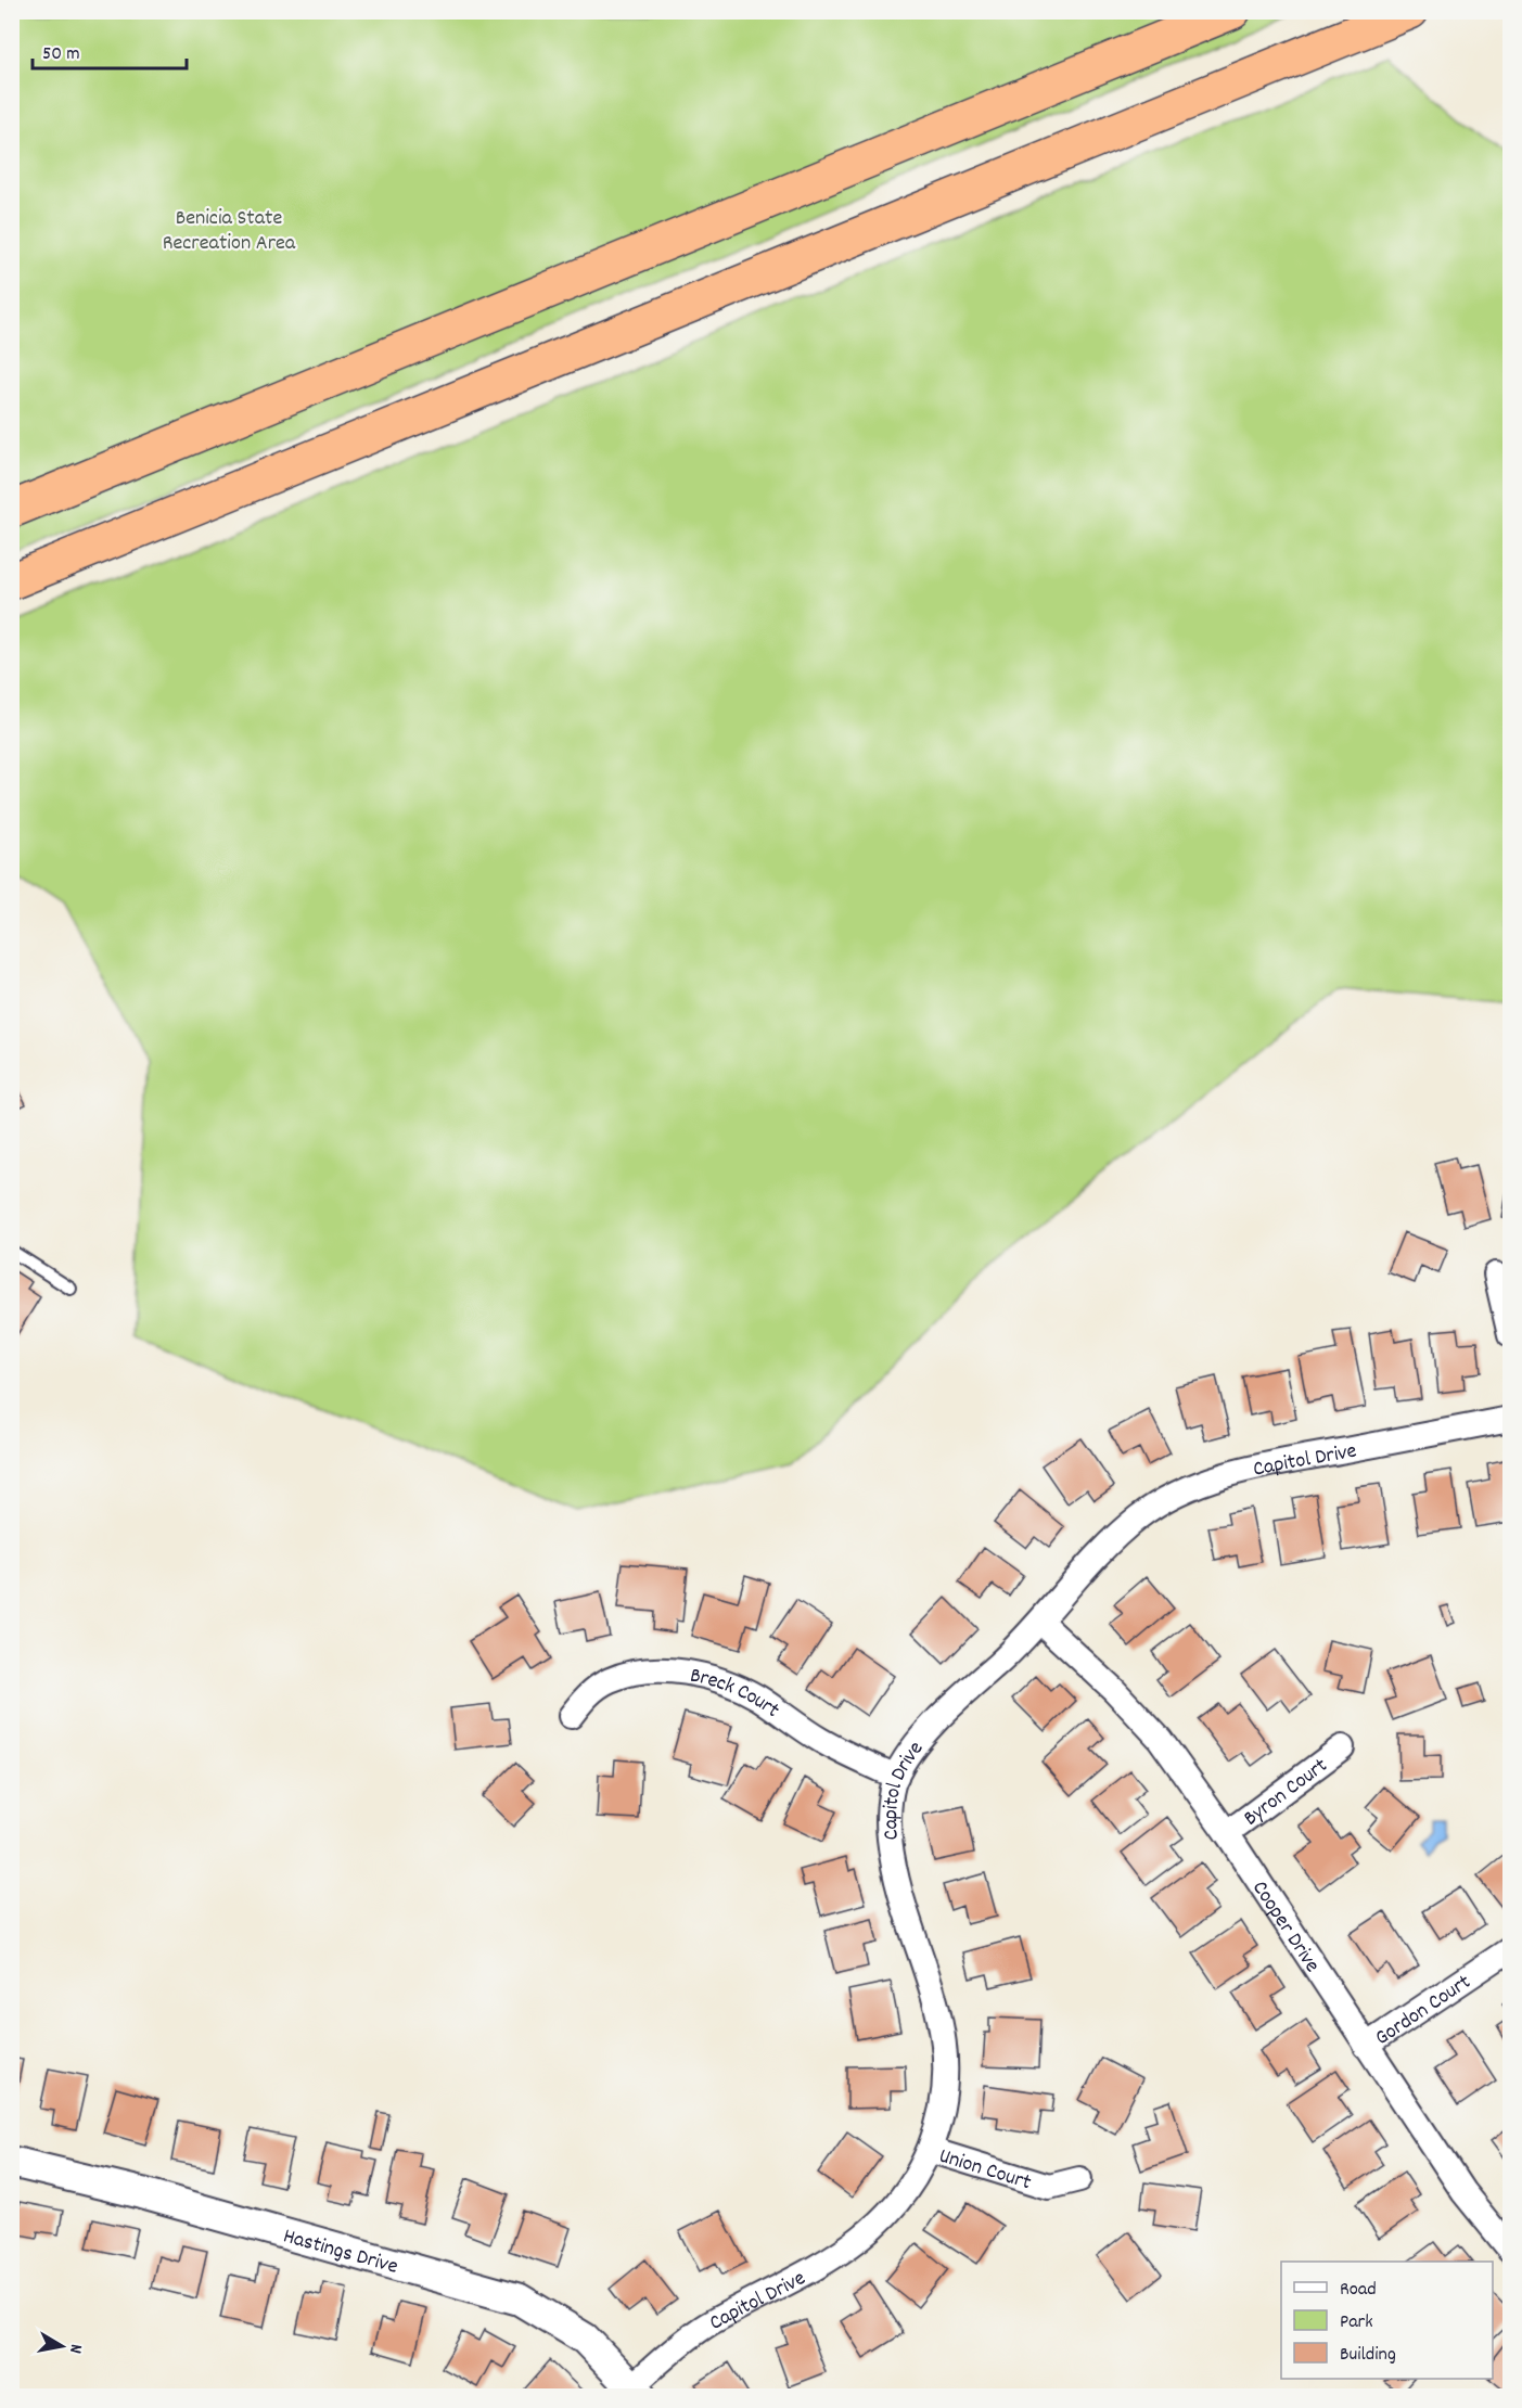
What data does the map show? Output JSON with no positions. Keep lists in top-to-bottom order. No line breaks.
{"streets":{"street":["Capitol Drive","Breck Court","Byron Court","Cooper Drive","Gordon Court","Union Court","Hastings Drive"]},"crossings":[["Capitol Drive","Breck Court"],["Capitol Drive","Cooper Drive"],["Capitol Drive","Union Court"],["Capitol Drive","Hastings Drive"],["Byron Court","Cooper Drive"],["Cooper Drive","Gordon Court"]],"parks":["Benicia State Recreation Area"],"legend":["Road","Park","Building"],"scale_bar":"50 m","north":"right"}
